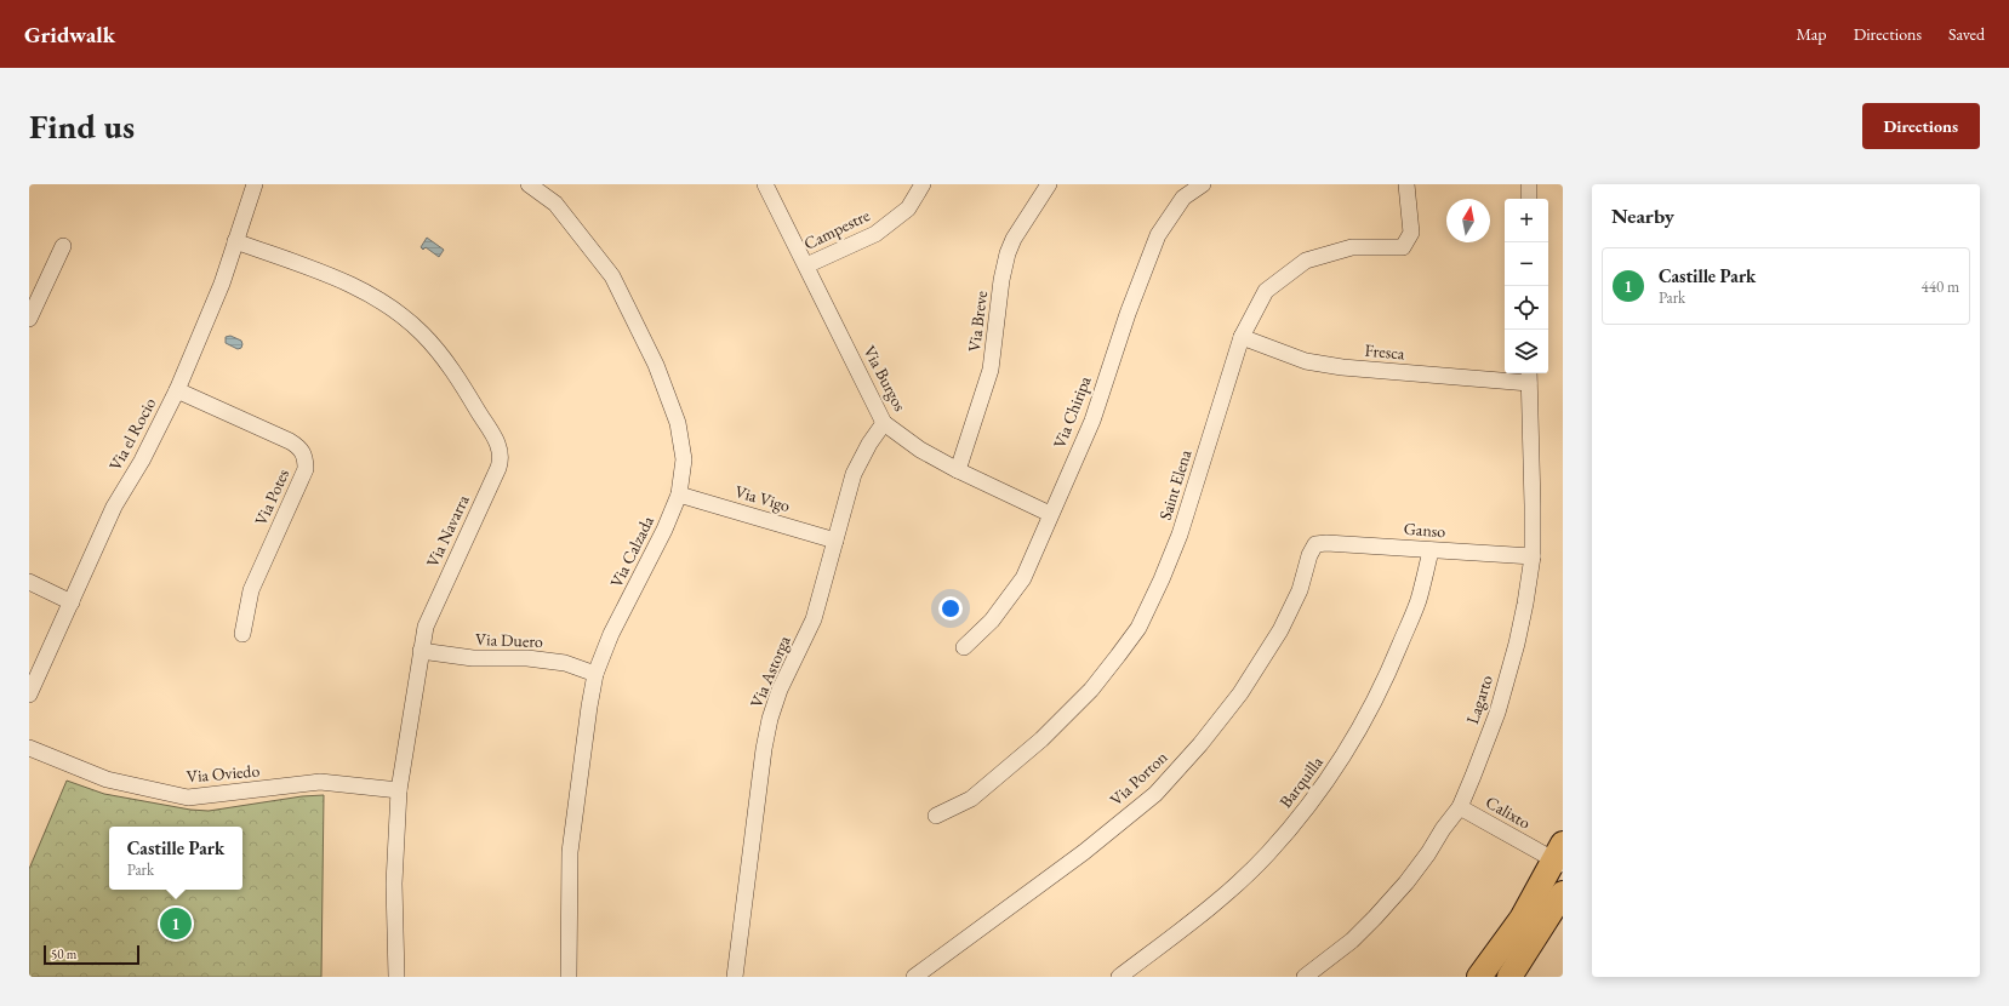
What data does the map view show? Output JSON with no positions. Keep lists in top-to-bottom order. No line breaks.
{"streets":{"street":["Campestre","Via Breve","Fresca","Via Burgos","Via Chiripa","Via el Rocio","Saint Elena","Via Potes","Via Vigo","Ganso","Via Navarra","Via Calzada","Via Duero","Via Astorga","Lagarto","Via Oviedo","Via Porton","Barquilla","Calixto"]},"crossings":[["Campestre","Via Burgos"],["Via Breve","Via Burgos"],["Fresca","Saint Elena"],["Fresca","Lagarto"],["Via Burgos","Via Chiripa"],["Via Burgos","Via Astorga"],["Via el Rocio","Via Potes"],["Via el Rocio","Via Navarra"],["Via Vigo","Via Calzada"],["Via Vigo","Via Astorga"],["Ganso","Lagarto"],["Ganso","Via Porton"],["Ganso","Barquilla"],["Via Navarra","Via Duero"],["Via Navarra","Via Oviedo"],["Via Calzada","Via Duero"],["Lagarto","Calixto"]],"scale_bar":"50 m","north":"top","page":{"header":"Gridwalk","nav":["Map","Directions","Saved"],"buttons":"Directions","title":"Find us","heading":"Nearby","map_buttons":["+","−"],"list":[{"mark":"1","name":"Castille Park","note":"Park","value":"440 m"}],"popup":["Castille Park","Park"],"pins":"1","scale":"50 m"}}
